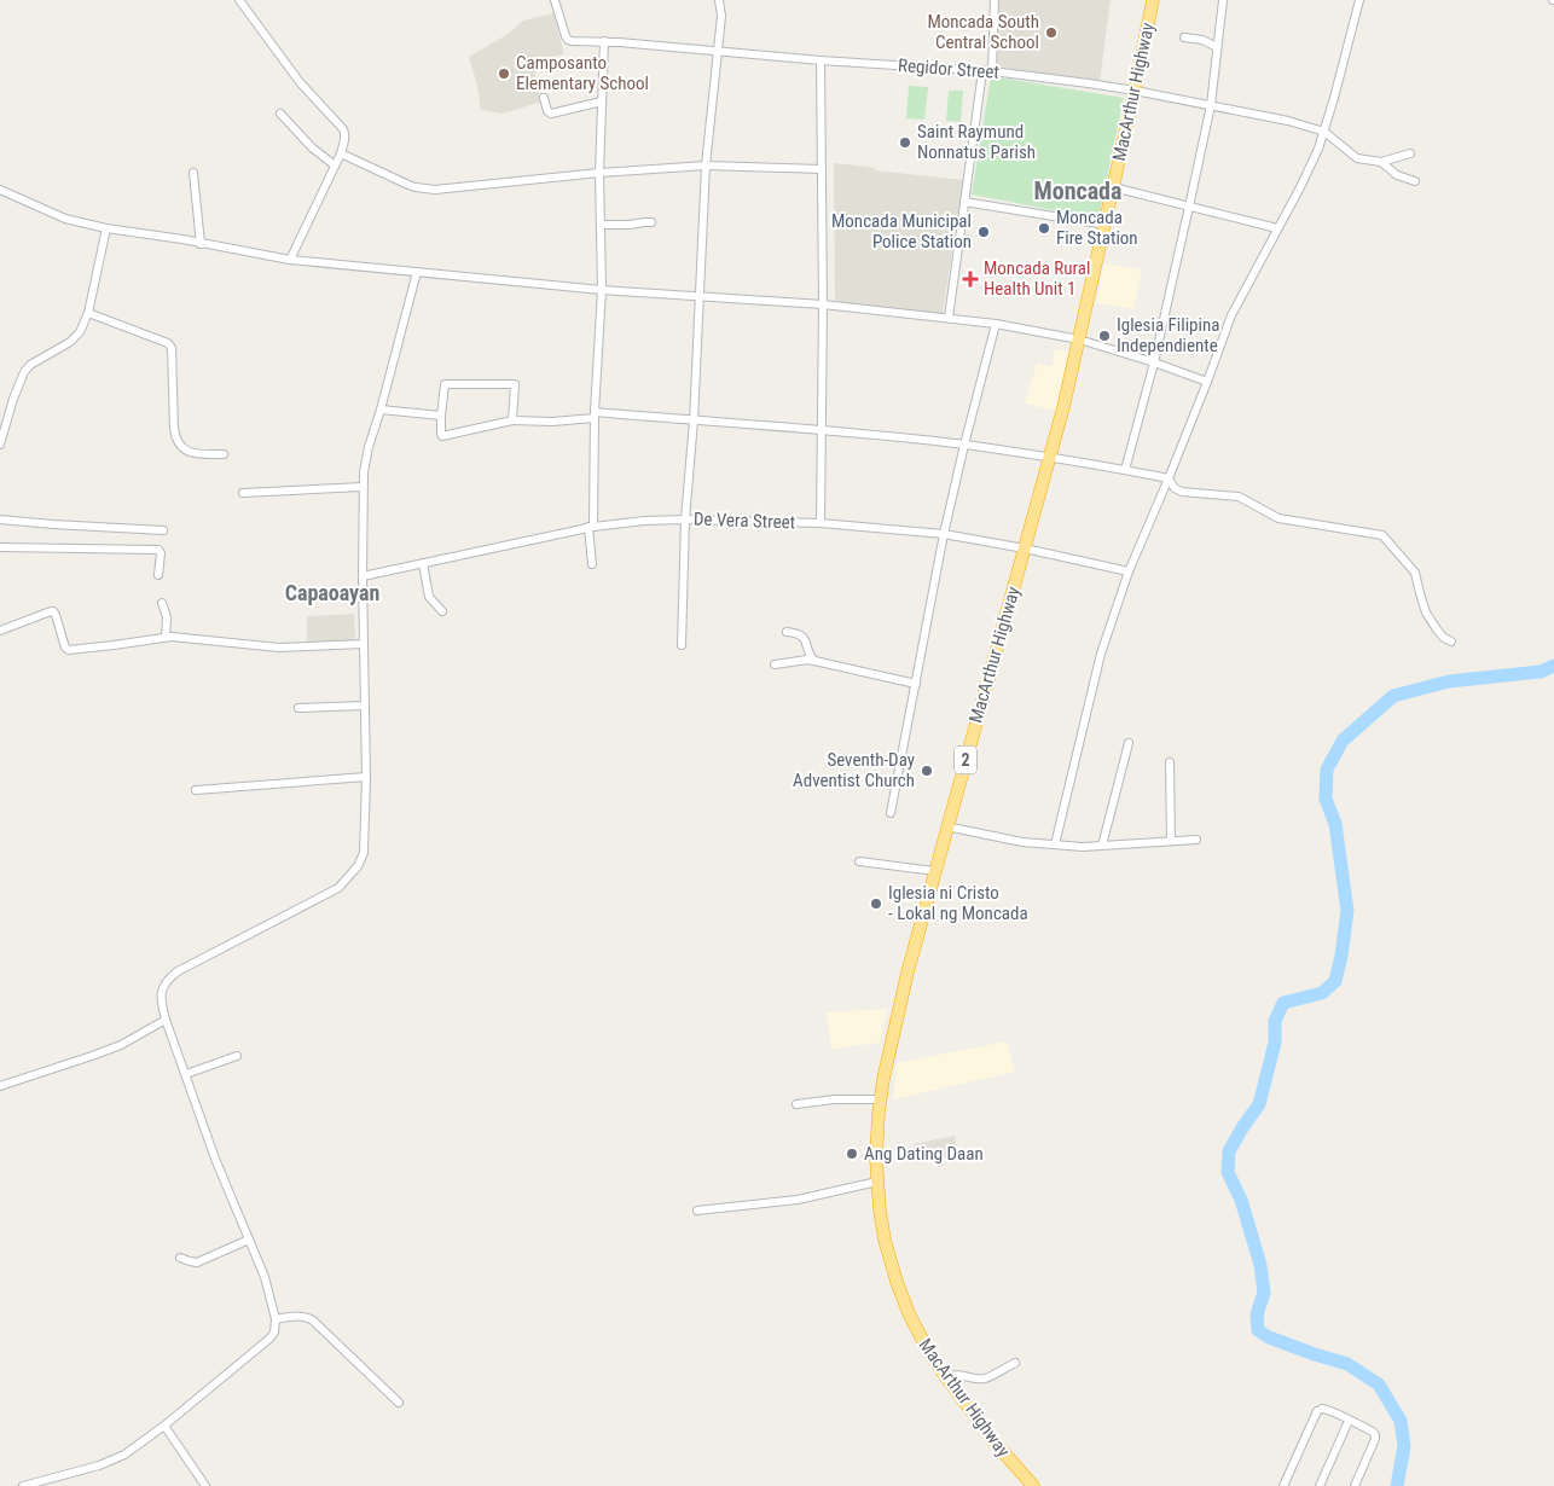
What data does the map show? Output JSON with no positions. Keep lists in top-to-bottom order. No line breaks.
{"streets":{"highway":["MacArthur Highway","2"],"street":["Regidor Street","De Vera Street"]},"crossings":[["Regidor Street","MacArthur Highway"],["MacArthur Highway","De Vera Street"]],"districts":["Moncada","Capaoayan"],"places":{"other":["Moncada South Central School","Camposanto Elementary School","Saint Raymund Nonnatus Parish","Moncada Fire Station","Moncada Municipal Police Station","Iglesia Filipina Independiente","Seventh-Day Adventist Church","Iglesia ni Cristo - Lokal ng Moncada","Ang Dating Daan"],"health":["Moncada Rural Health Unit 1"]}}
